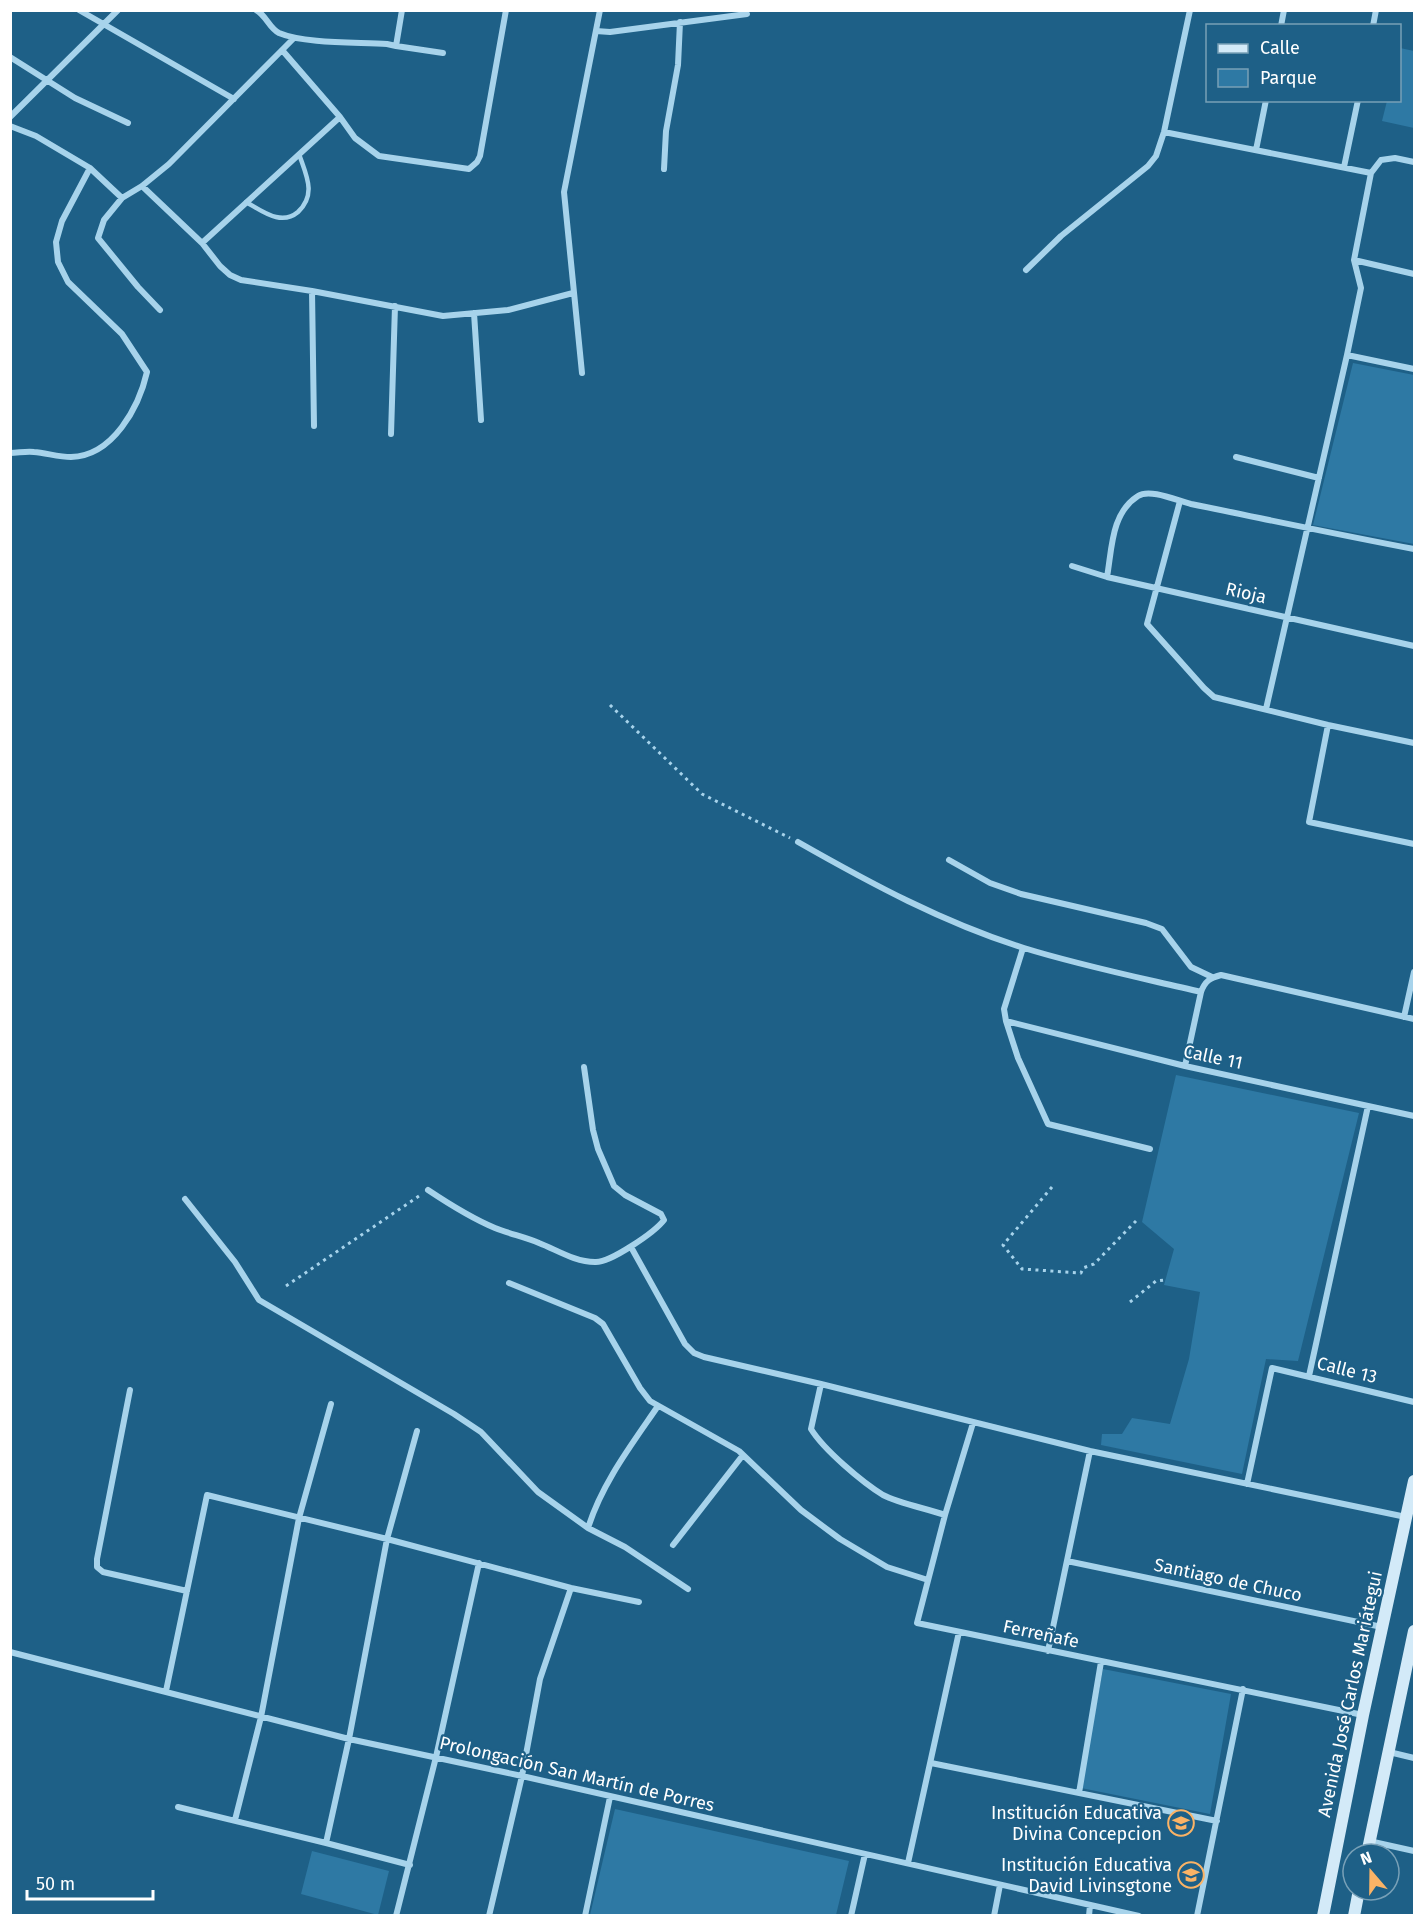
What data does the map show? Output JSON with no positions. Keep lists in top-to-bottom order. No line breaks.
{"streets":{"main road":["Avenida José Carlos Mariátegui"],"street":["Rioja","Calle 11","Calle 13","Santiago de Chuco","Ferreñafe","Prolongación San Martín de Porres"]},"crossings":[["Santiago de Chuco","Avenida José Carlos Mariátegui"],["Ferreñafe","Avenida José Carlos Mariátegui"]],"places":{"school or university":["Institución Educativa Divina Concepcion","Institución Educativa David Livinsgtone"]},"legend":["Calle","Parque"],"scale_bar":"50 m","north":"top"}
